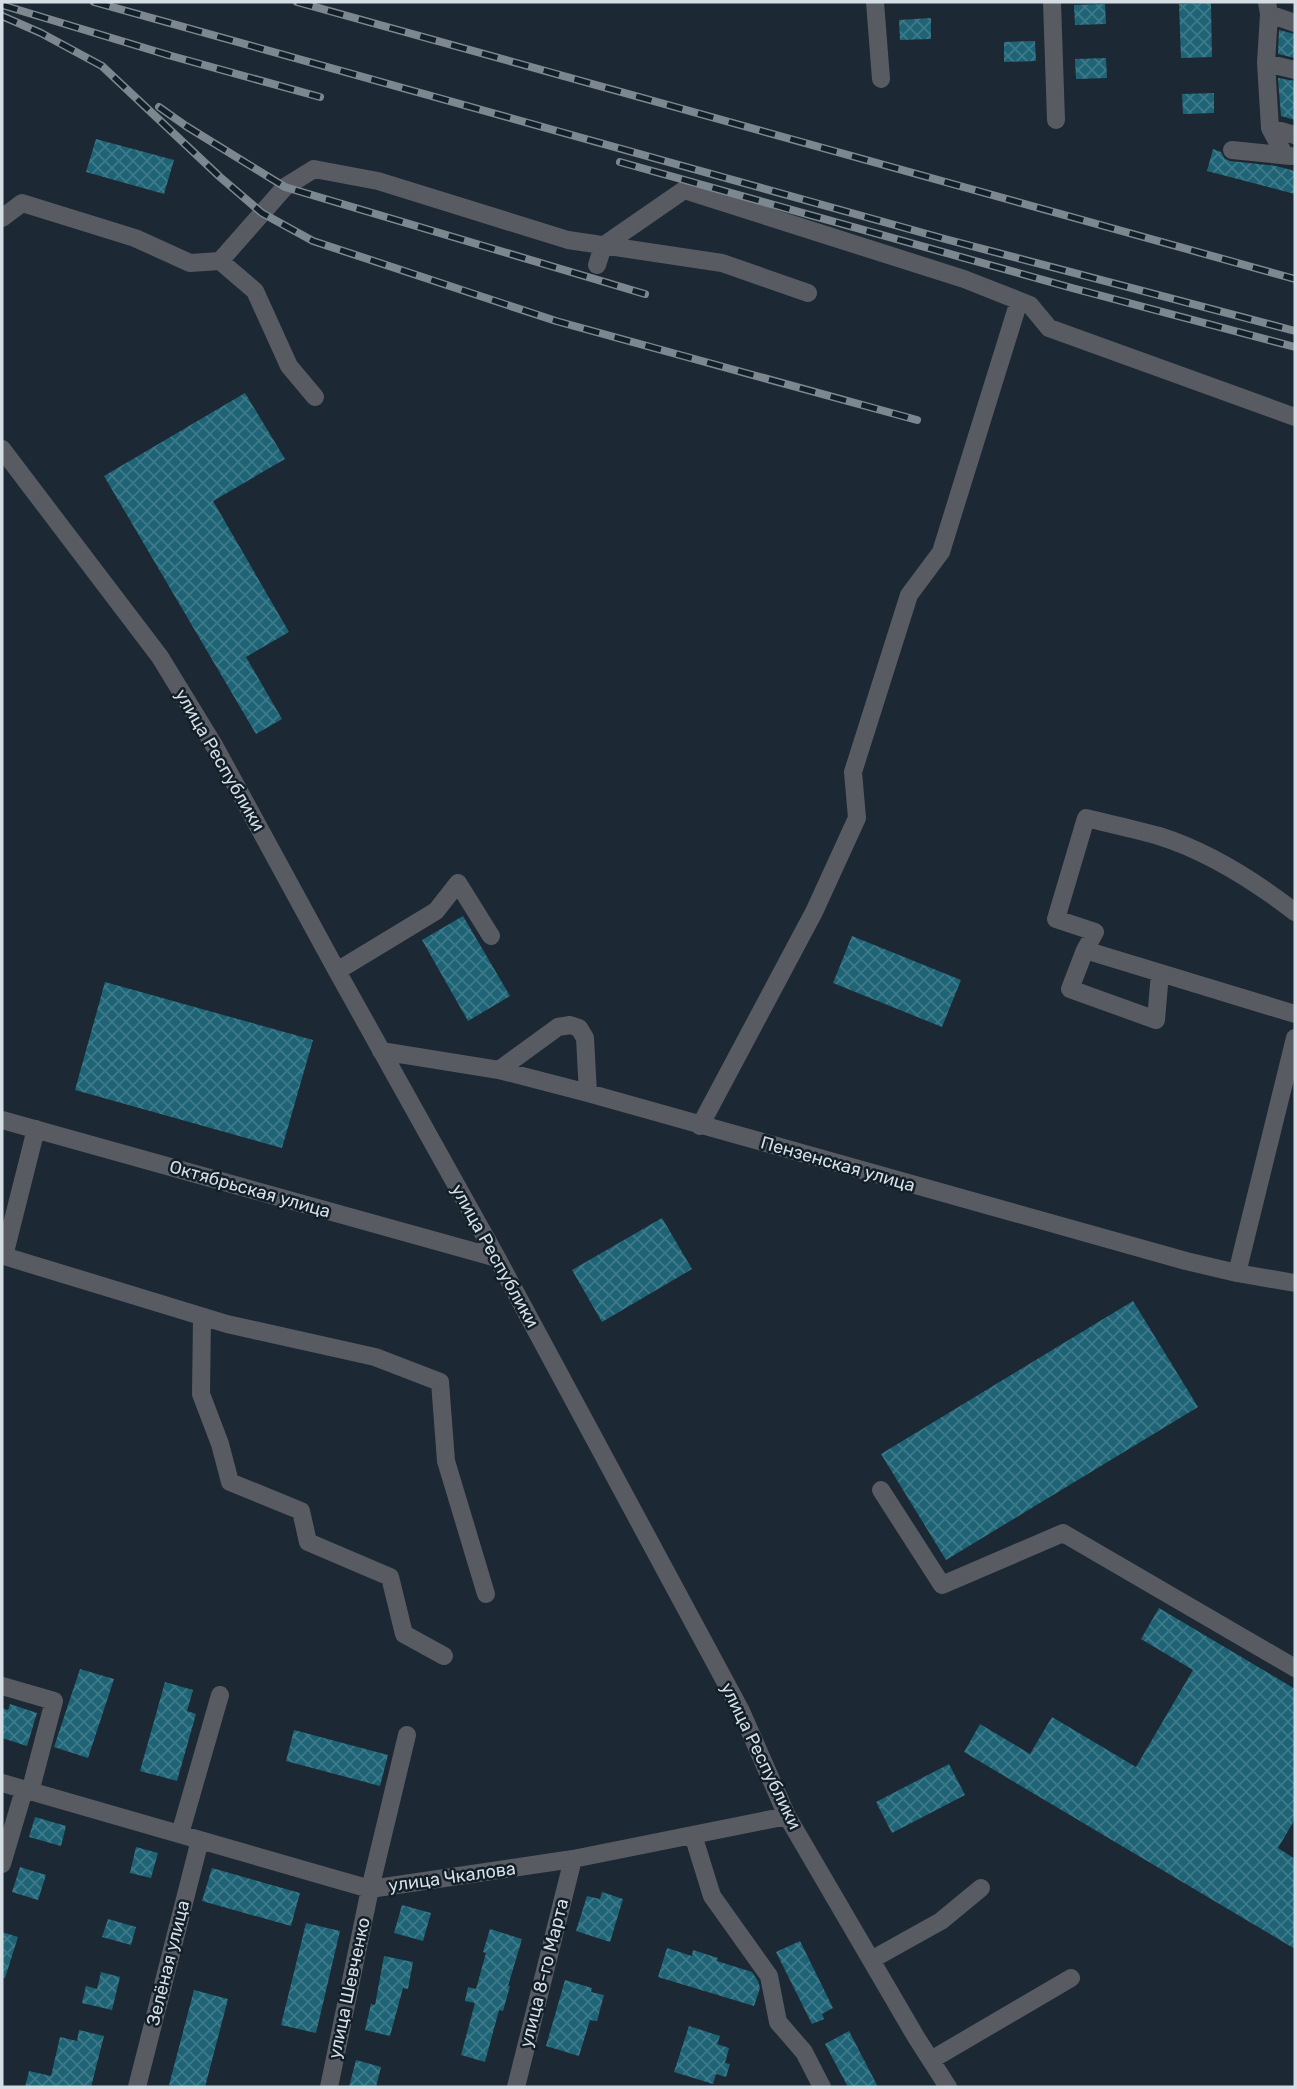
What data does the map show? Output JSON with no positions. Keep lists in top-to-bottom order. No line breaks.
{"streets":{"street":["улица Республики","Пензенская улица","Октябрьская улица","улица Чкалова","Зелёная улица","улица 8-го Марта","улица Шевченко"]},"crossings":[["улица Республики","Пензенская улица"],["улица Республики","Октябрьская улица"],["улица Республики","улица Чкалова"],["улица Чкалова","Зелёная улица"],["улица Чкалова","улица 8-го Марта"],["улица Чкалова","улица Шевченко"]]}
